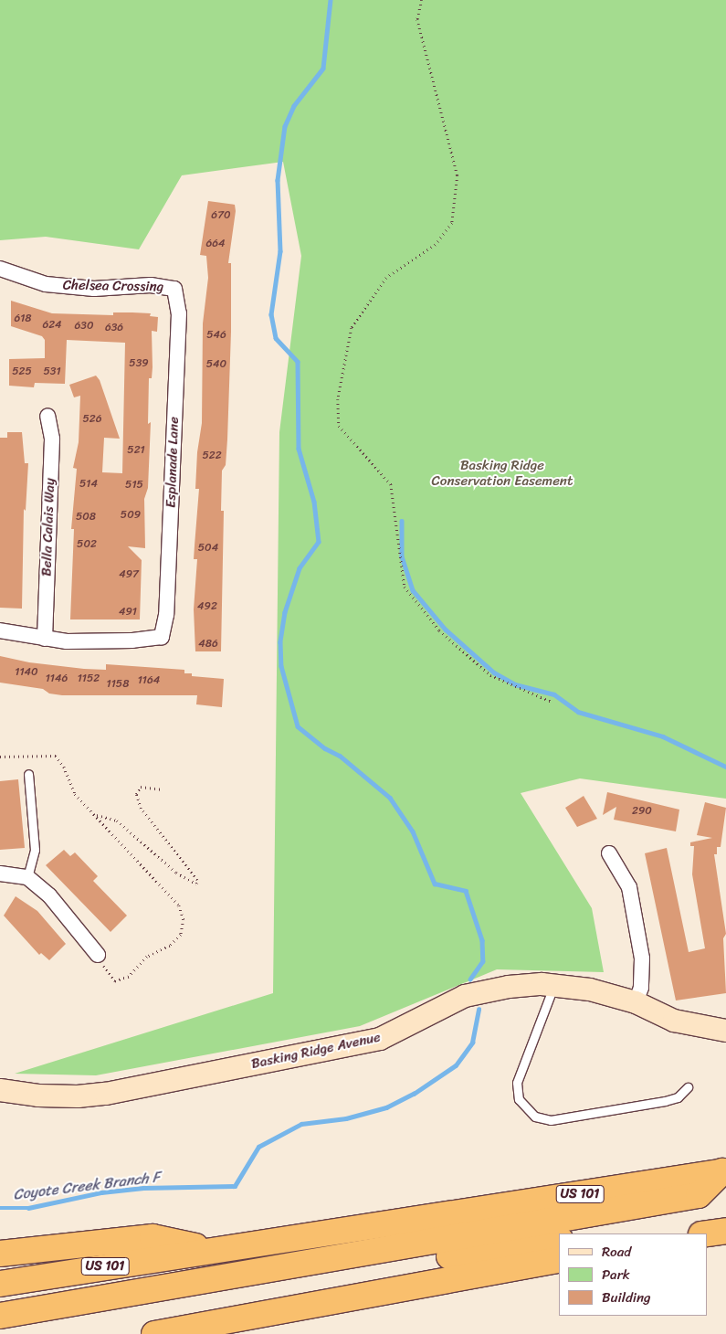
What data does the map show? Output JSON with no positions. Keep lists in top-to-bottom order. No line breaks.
{"streets":{"highway":["US 101"],"street":["Chelsea Crossing","Esplanade Lane","Bella Calais Way","Basking Ridge Avenue"]},"crossings":[["Chelsea Crossing","Esplanade Lane"],["Esplanade Lane","Bella Calais Way"]],"water":["Coyote Creek Branch F"],"parks":["Basking Ridge Conservation Easement"],"house_numbers":["670","664","618","624","630","636","546","539","540","525","531","526","521","522","514","515","509","508","502","504","497","492","491","486","1140","1146","1152","1164","1158","290"],"legend":["Road","Park","Building"]}
